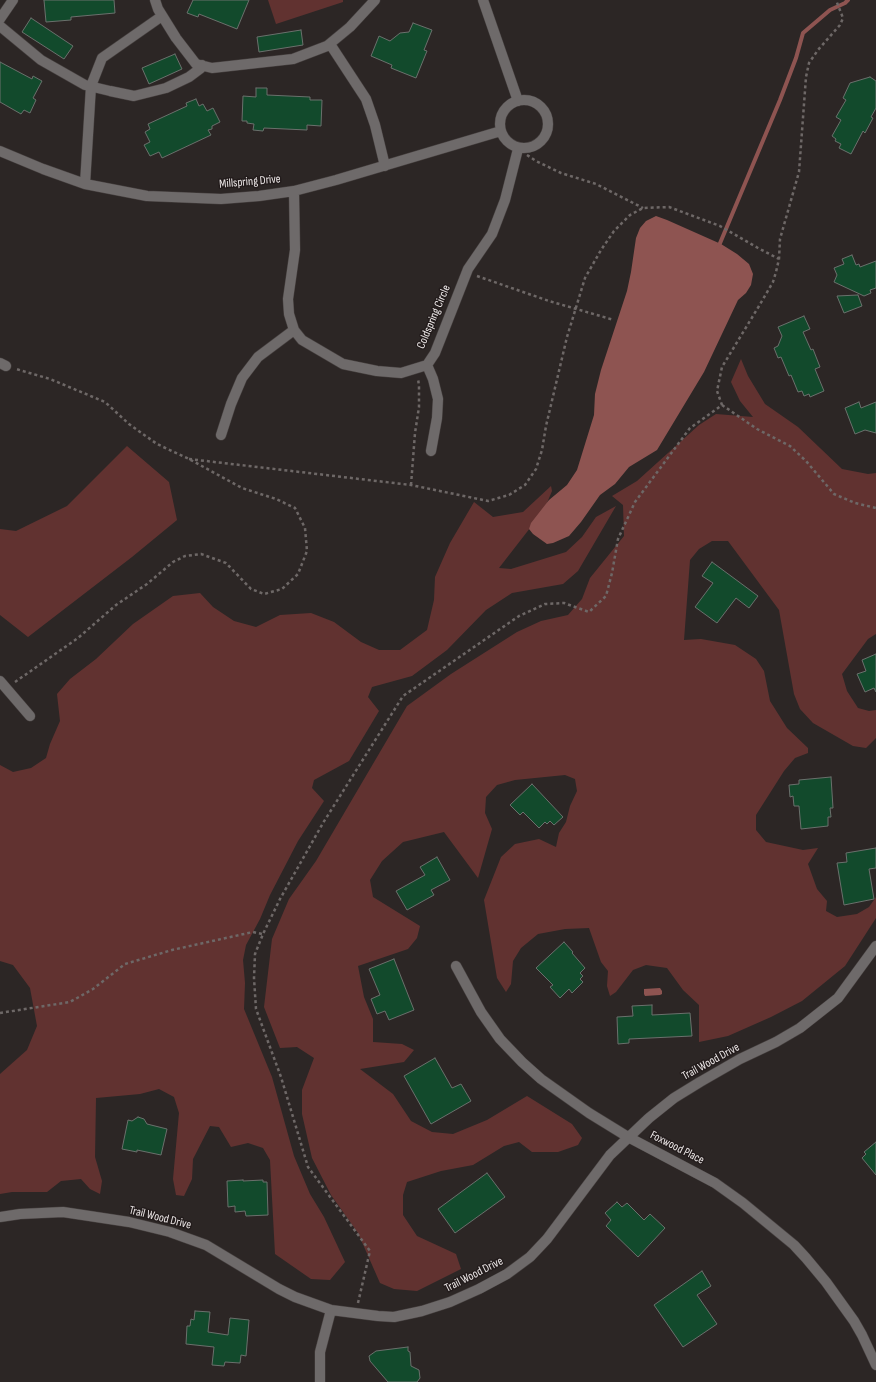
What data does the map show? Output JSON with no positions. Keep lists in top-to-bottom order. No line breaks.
{"streets":{"street":["Millspring Drive","Coldspring Circle","Trail Wood Drive","Foxwood Place"]},"crossings":[["Millspring Drive","Coldspring Circle"],["Trail Wood Drive","Foxwood Place"]]}
